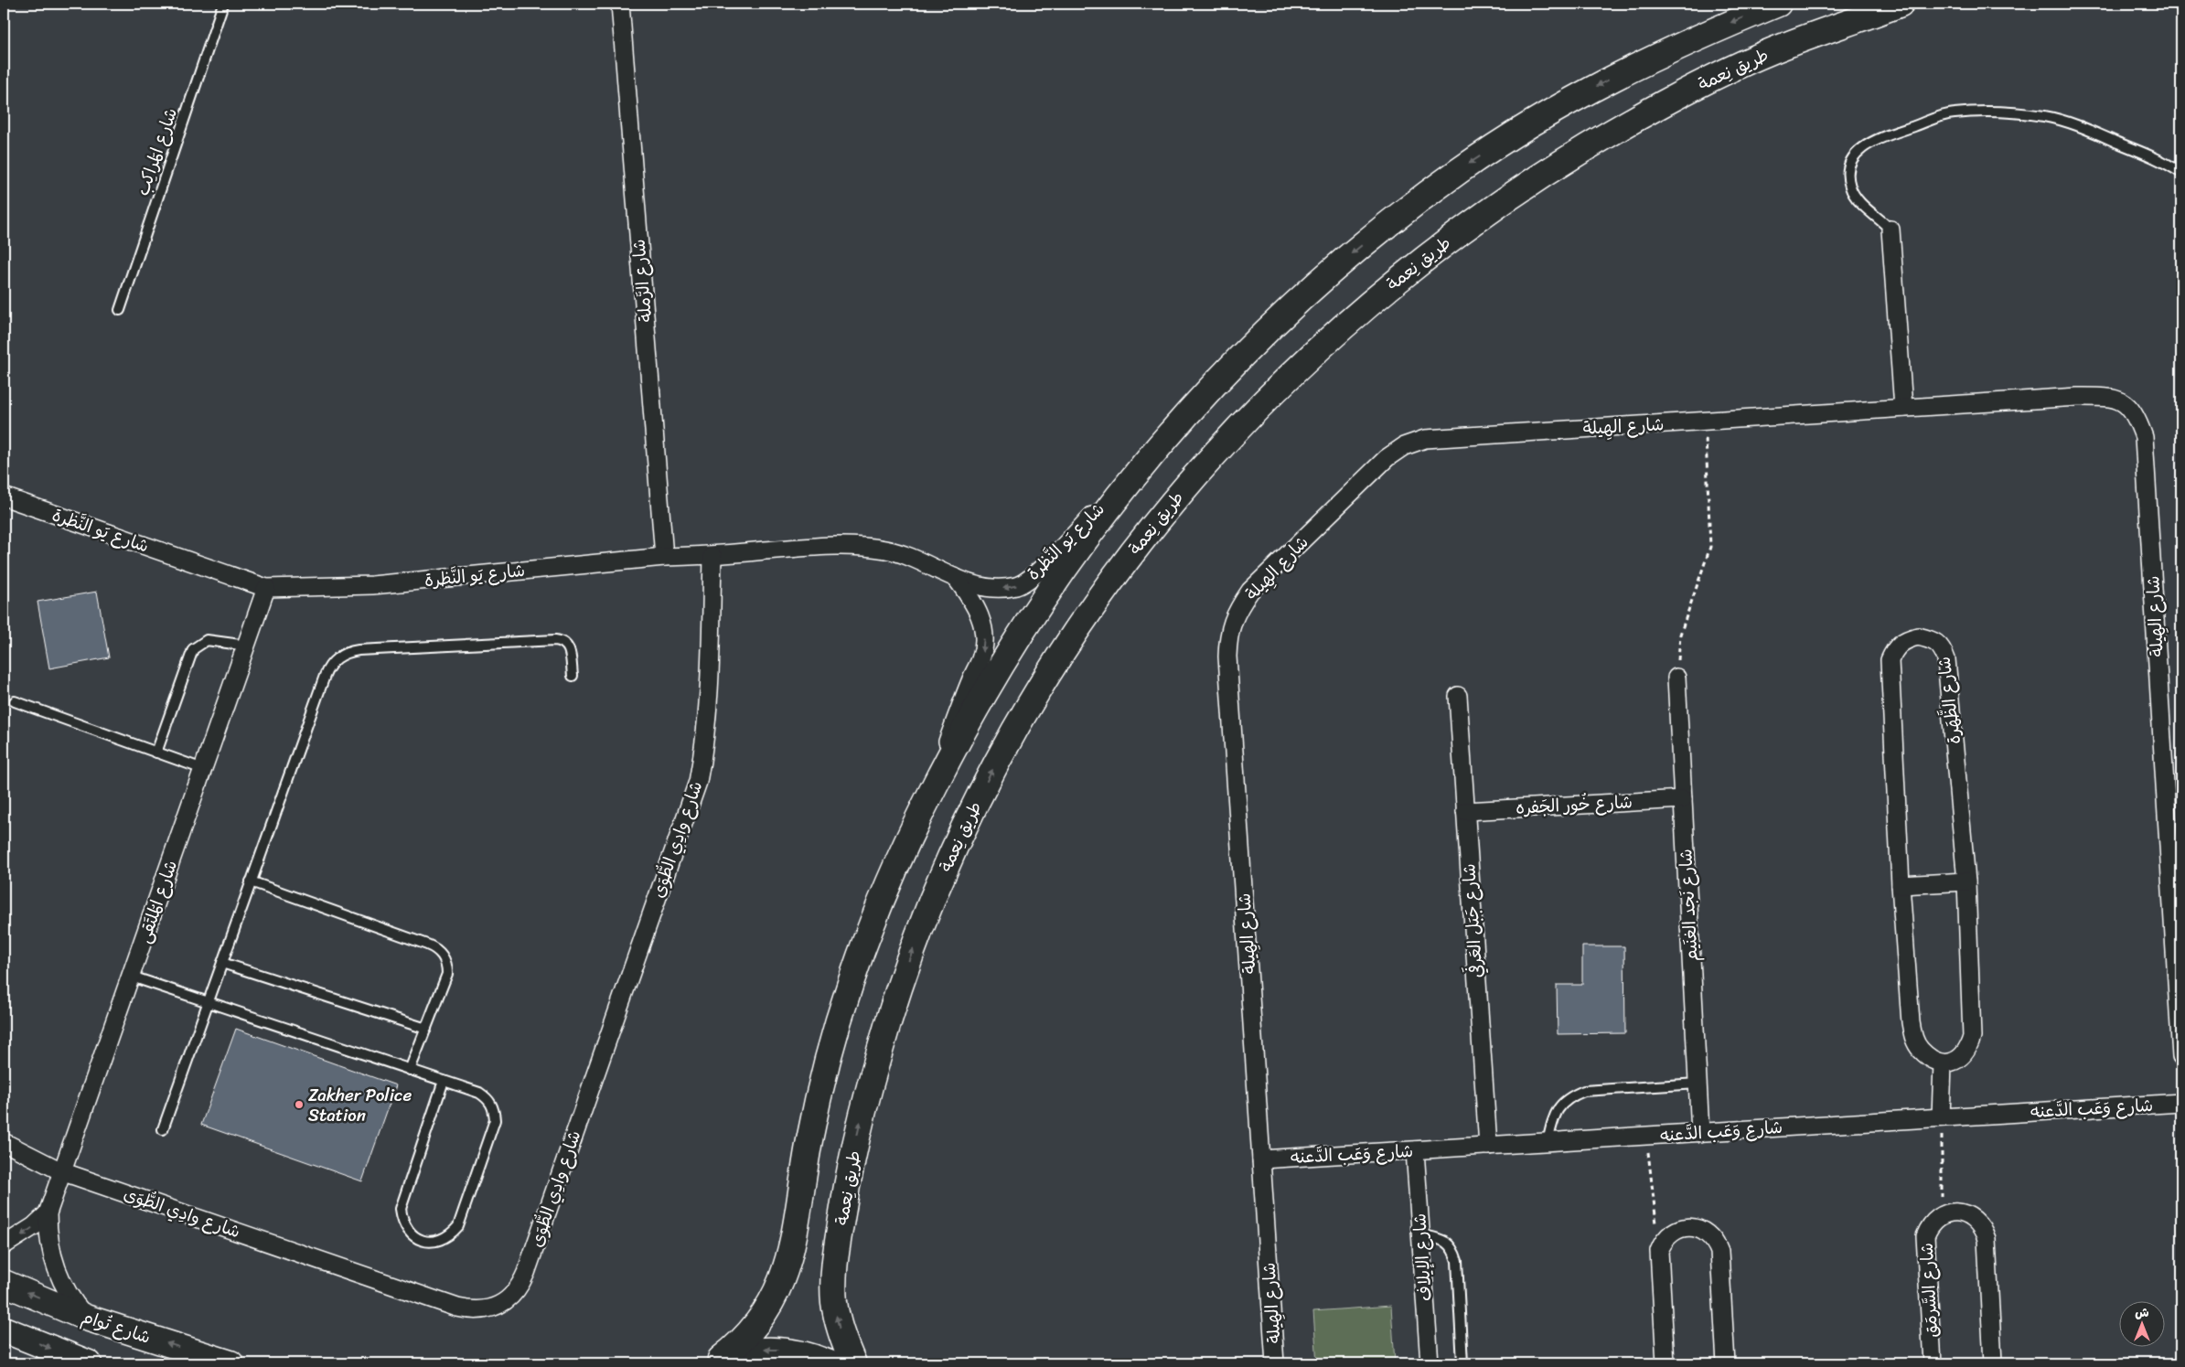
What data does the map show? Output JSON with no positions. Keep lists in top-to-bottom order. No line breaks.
{"streets":{"main road":["طريق نِعمة","شارع تُوام"],"street":["شارع الرَّملة","شارع الهِيلة","شارع يَو النَّظرة","شارع الظَّهَرة","شارع خُور الجَفره","شارع وادِي الطُّوَى","شارع المُلتَقى","شارع نَجد الغنَيم","شارع جَبَل العَرفَي","شارع وَعَب الدَّعنه","شارع الإيلاف","شارع السَّرمَق"],"lane":["شارع المَراكِب"]},"crossings":[["شارع الرَّملة","شارع يَو النَّظرة"],["شارع الهِيلة","شارع وَعَب الدَّعنه"],["شارع يَو النَّظرة","شارع وادِي الطُّوَى"],["شارع يَو النَّظرة","شارع المُلتَقى"],["شارع خُور الجَفره","شارع نَجد الغنَيم"],["شارع خُور الجَفره","شارع جَبَل العَرفَي"],["شارع وادِي الطُّوَى","شارع المُلتَقى"],["شارع المُلتَقى","شارع تُوام"],["شارع نَجد الغنَيم","شارع وَعَب الدَّعنه"],["شارع جَبَل العَرفَي","شارع وَعَب الدَّعنه"],["شارع وَعَب الدَّعنه","شارع الإيلاف"]],"places":["Zakher Police Station"],"north":"top"}
